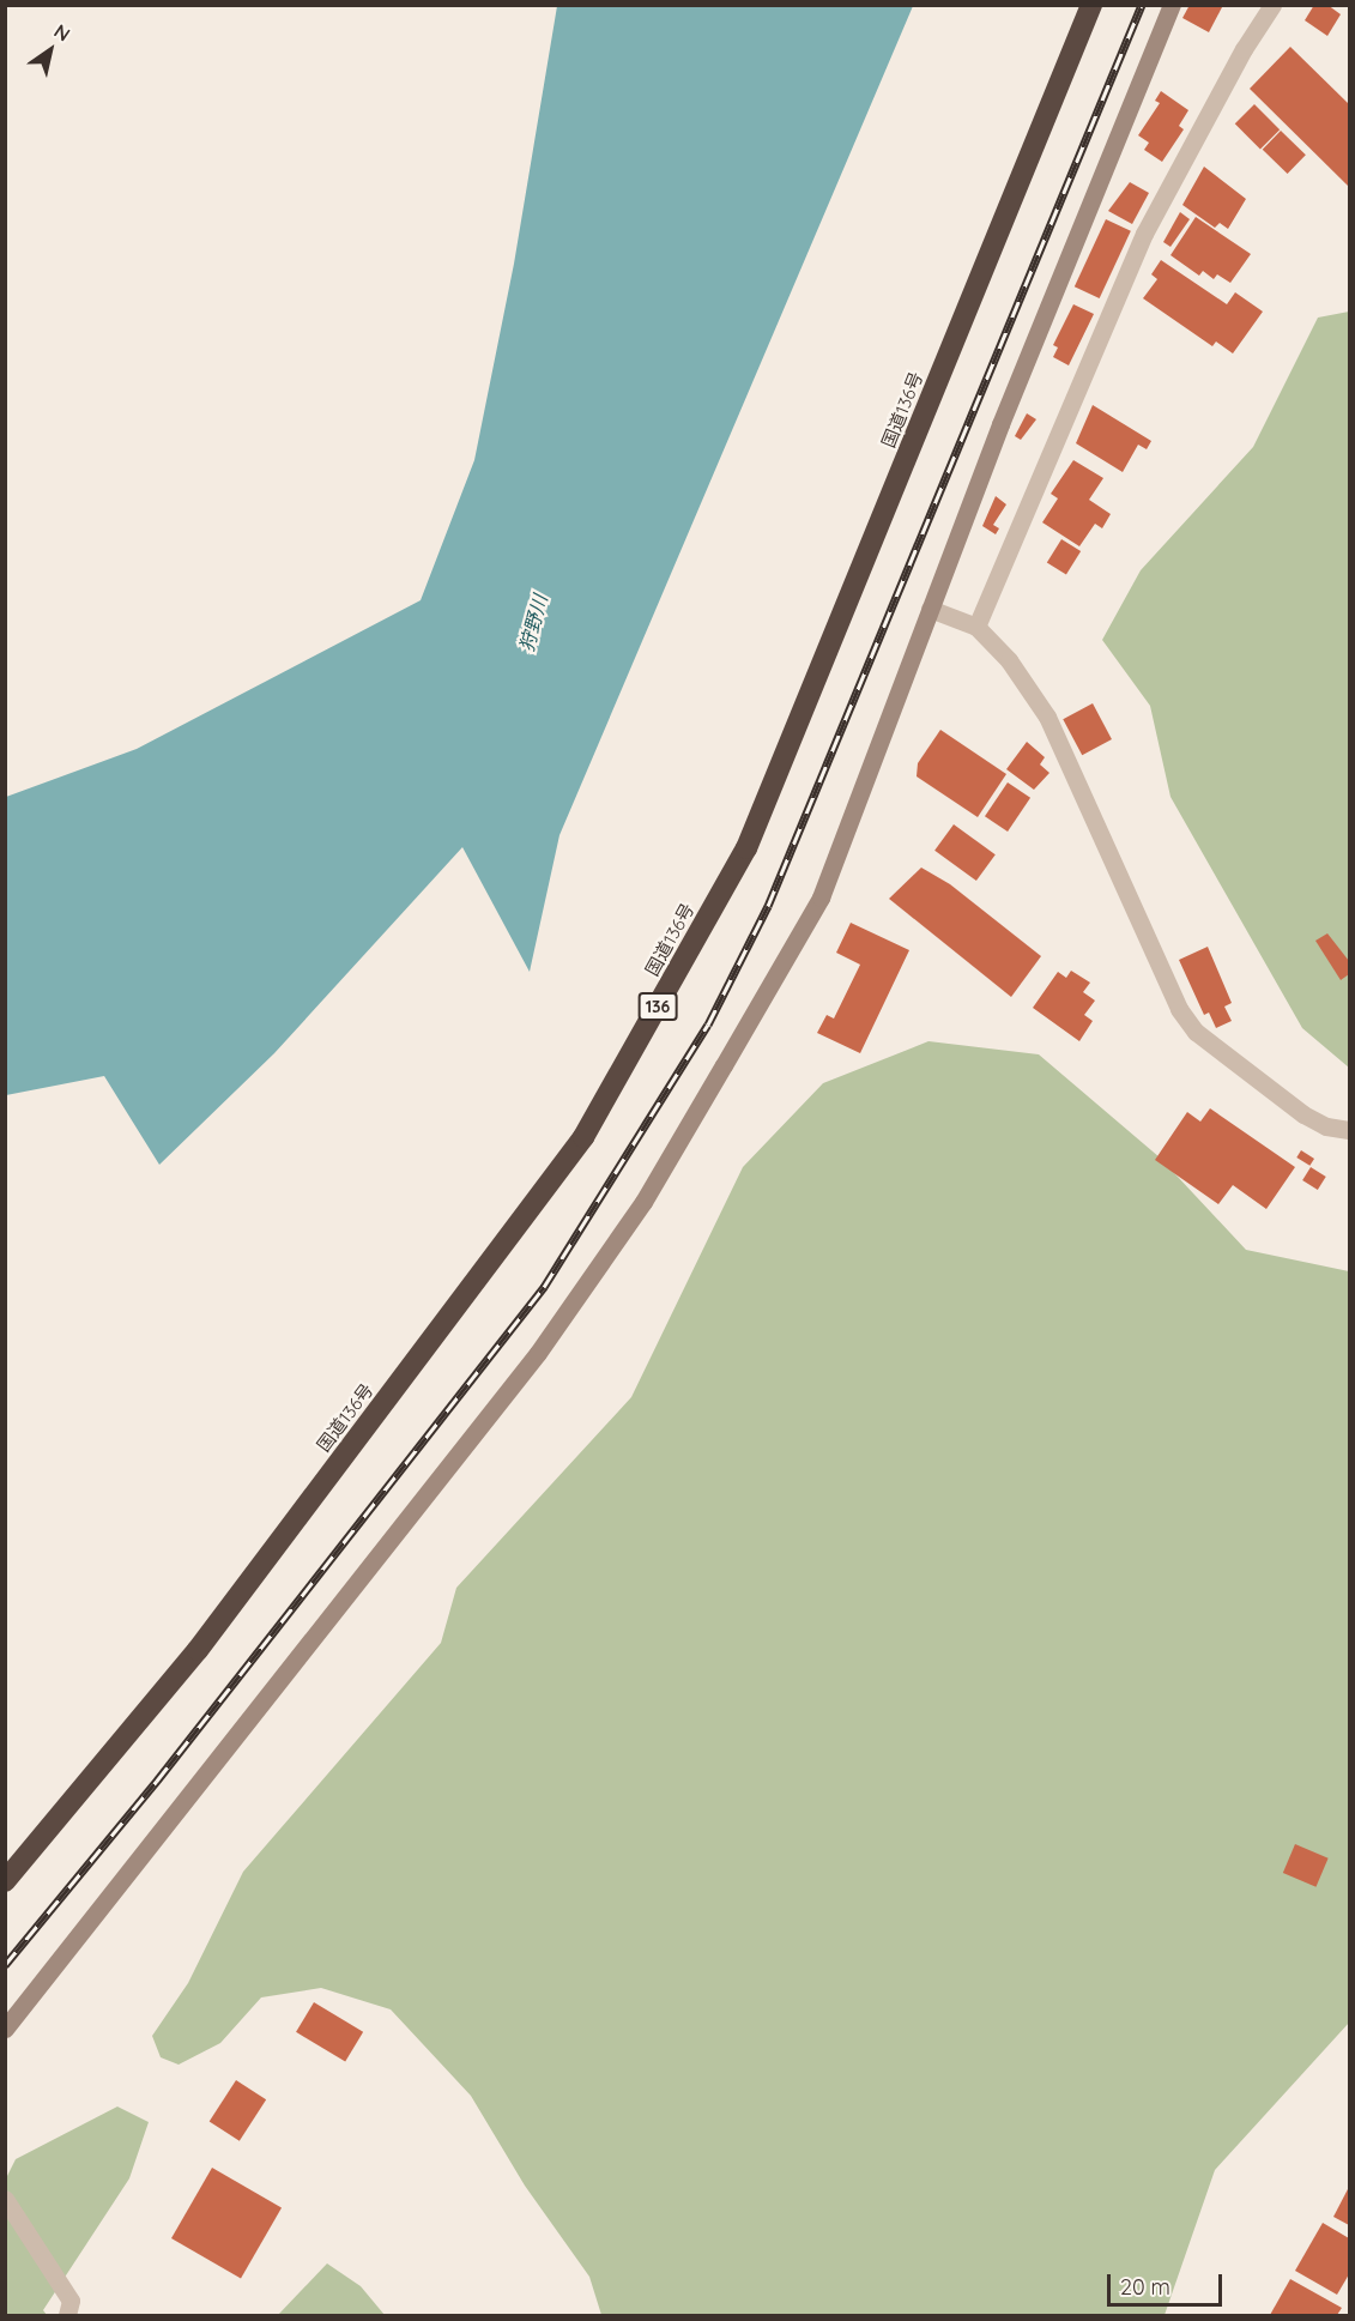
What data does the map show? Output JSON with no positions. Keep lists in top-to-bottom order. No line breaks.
{"streets":{"highway":["国道136号","136"]},"water":["狩野川"],"scale_bar":"20 m","north":"top right"}
